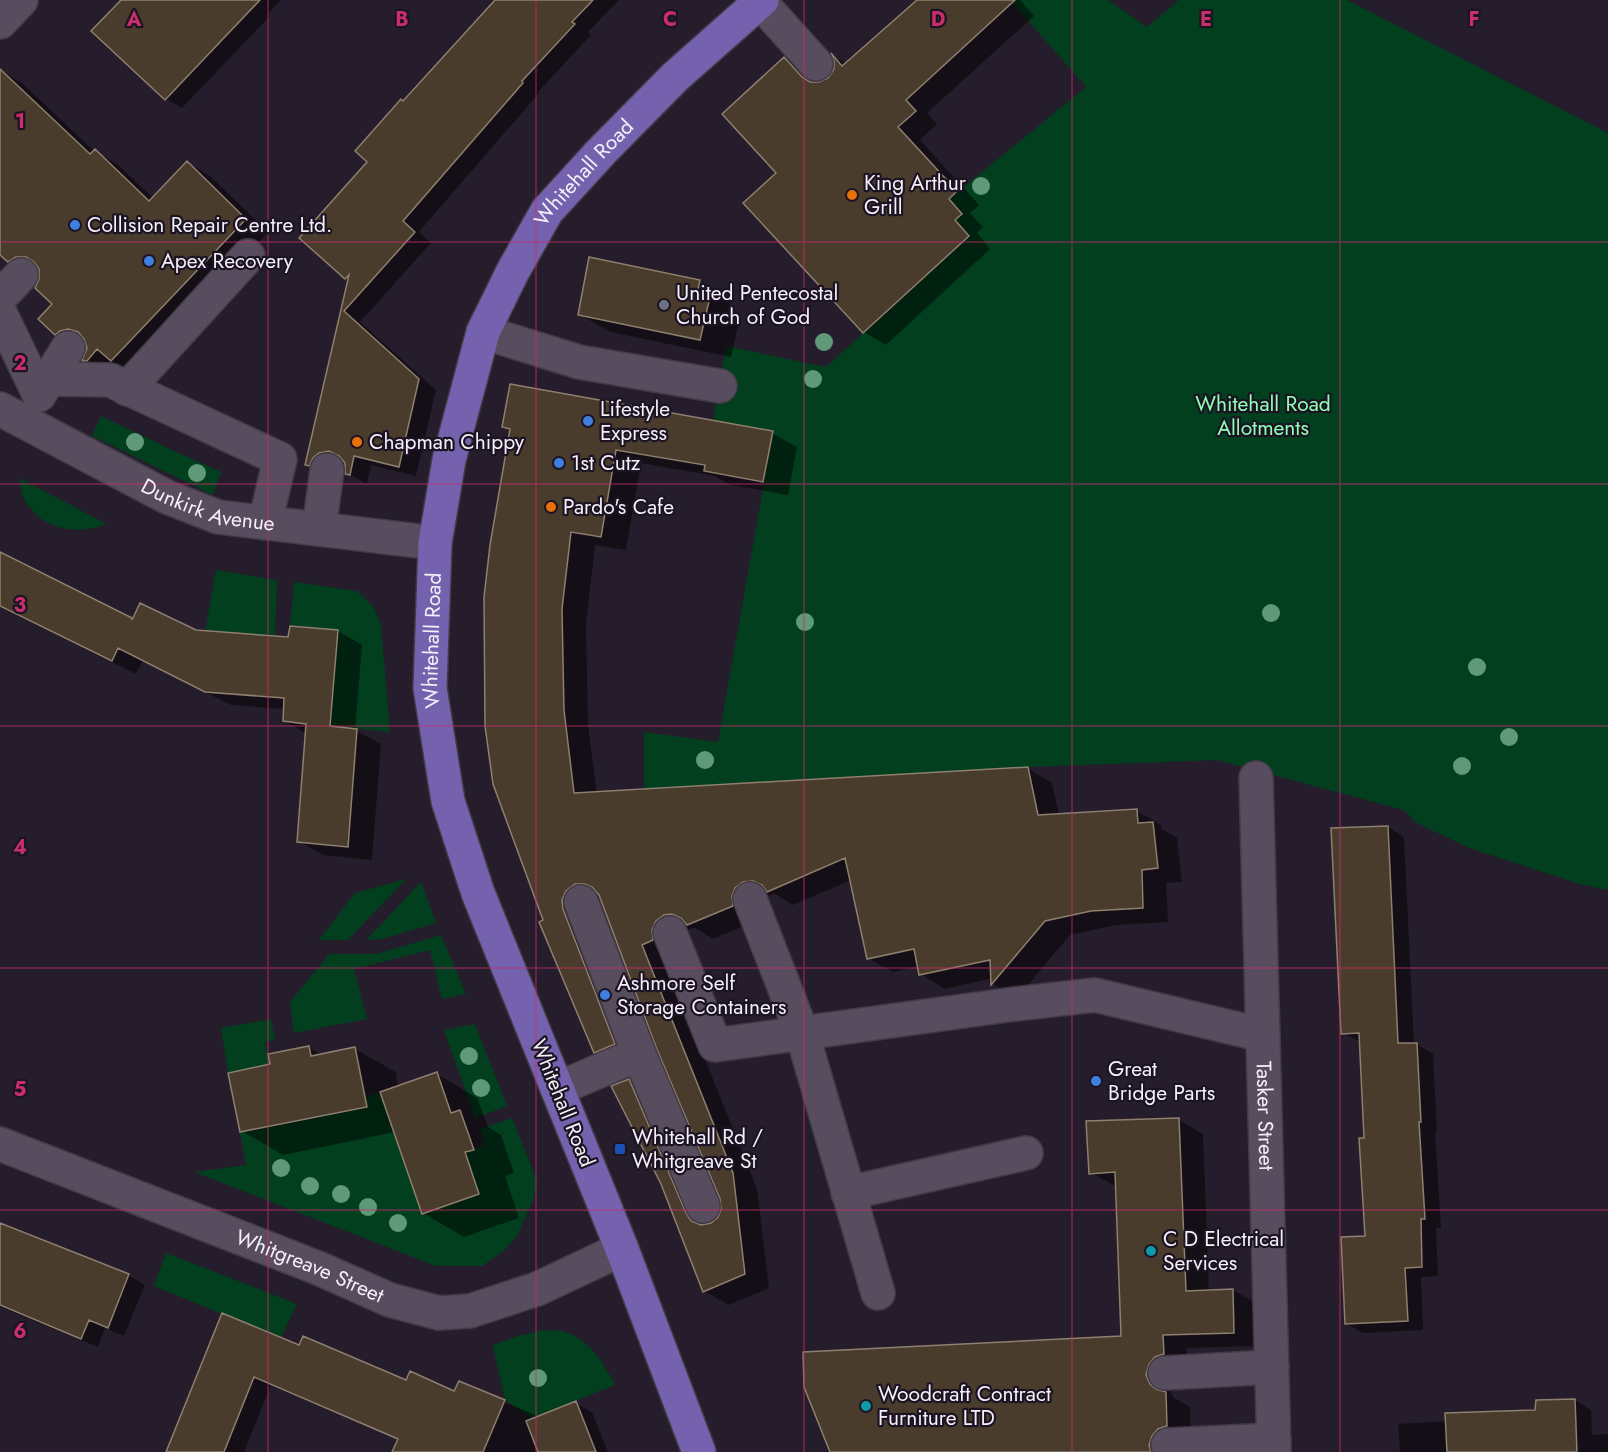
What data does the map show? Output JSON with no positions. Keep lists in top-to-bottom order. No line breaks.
{"streets":{"main road":["Whitehall Road"],"street":["Dunkirk Avenue","Tasker Street","Whitgreave Street"]},"crossings":[["Whitehall Road","Dunkirk Avenue"],["Whitehall Road","Whitgreave Street"]],"parks":["Whitehall Road Allotments"],"places":{"other":["King Arthur Grill","Collision Repair Centre Ltd.","Apex Recovery","United Pentecostal Church of God","Lifestyle Express","Chapman Chippy","1st Cutz","Pardo's Cafe","Ashmore Self Storage Containers","Great Bridge Parts","C D Electrical Services","Woodcraft Contract Furniture LTD"],"transit":["Whitehall Rd / Whitgreave St"]},"grid":{"columns":["A","B","C","D","E","F"],"rows":["1","2","3","4","5","6"]}}
